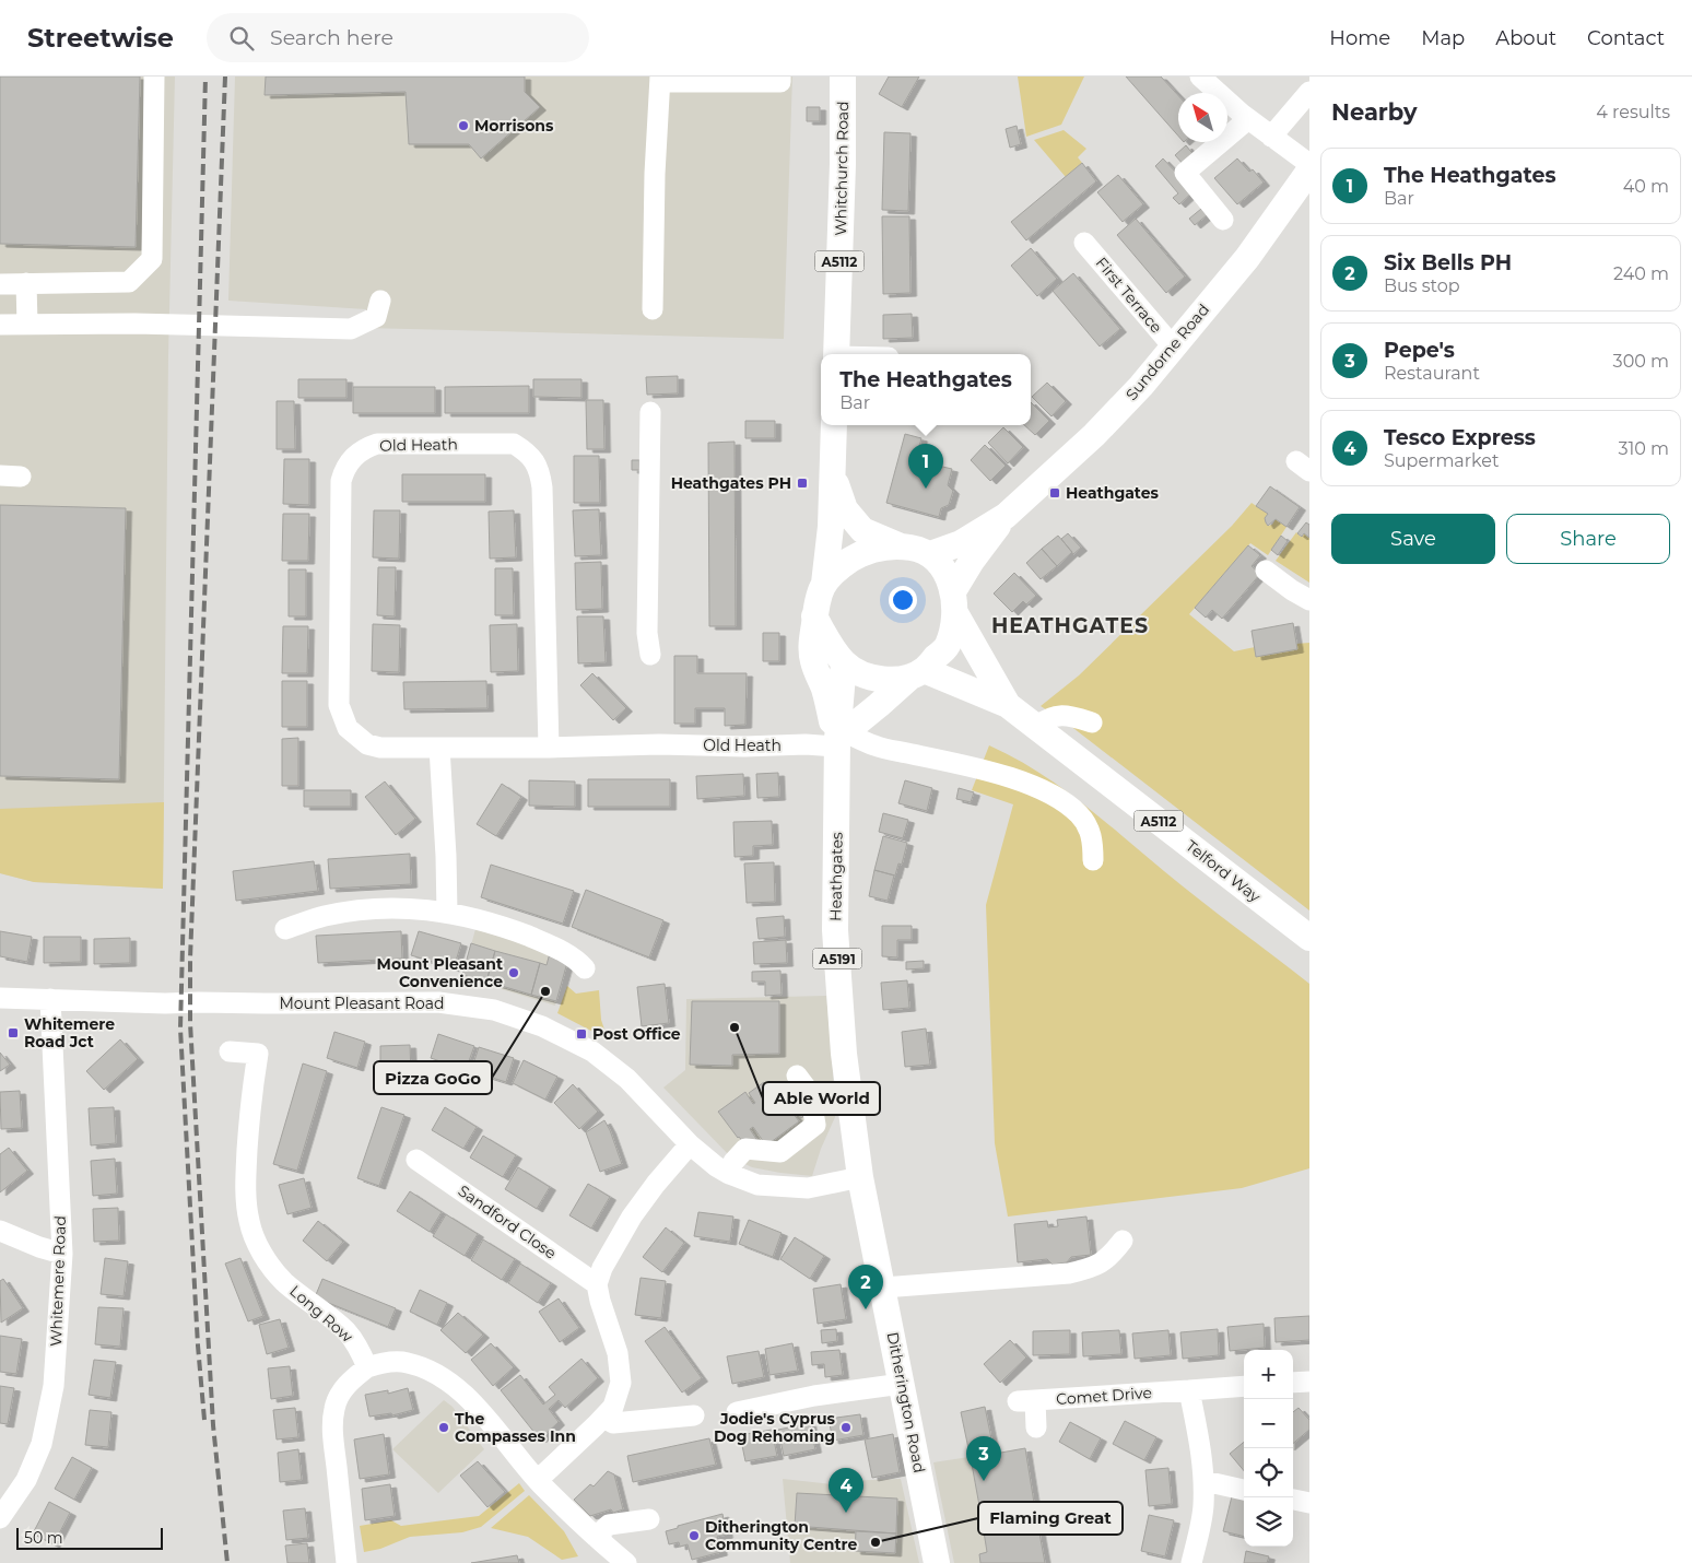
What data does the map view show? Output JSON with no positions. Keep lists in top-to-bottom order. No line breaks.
{"streets":{"main road":["Whitchurch Road","A5112","Sundorne Road","Telford Way","Heathgates","A5191","Ditherington Road"],"street":["First Terrace","Old Heath","Mount Pleasant Road","Sandford Close","Whitemere Road","Long Row","Comet Drive"]},"crossings":[["A5112","Sundorne Road"],["A5112","Telford Way"],["A5112","Heathgates"],["A5112","A5191"],["First Terrace","Sundorne Road"],["Sundorne Road","Telford Way"],["Sundorne Road","Heathgates"],["Sundorne Road","A5191"],["Old Heath","Heathgates"],["Old Heath","A5191"],["Telford Way","Heathgates"],["Telford Way","A5191"],["Heathgates","A5191"],["Heathgates","Mount Pleasant Road"],["Heathgates","Ditherington Road"],["Mount Pleasant Road","Whitemere Road"],["Mount Pleasant Road","Ditherington Road"]],"districts":["HEATHGATES"],"places":{"other":["Morrisons","Mount Pleasant Convenience","Pizza GoGo","Able World","The Compasses Inn","Jodie's Cyprus Dog Rehoming","Ditherington Community Centre","Flaming Great"],"transit":["Heathgates PH","Heathgates","Whitemere Road Jct","Post Office"]},"scale_bar":"50 m","north":"top left","page":{"header":"Streetwise","search":"Search here","nav":["Home","Map","About","Contact"],"heading":["Nearby","4 results"],"list":[{"mark":"1","name":"The Heathgates","note":"Bar","value":"40 m"},{"mark":"2","name":"Six Bells PH","note":"Bus stop","value":"240 m"},{"mark":"3","name":"Pepe's","note":"Restaurant","value":"300 m"},{"mark":"4","name":"Tesco Express","note":"Supermarket","value":"310 m"}],"popup":["The Heathgates","Bar"],"pins":["1","2","3","4"],"buttons":["Save","Share"],"map_buttons":["+","−"],"scale":"50 m"}}
